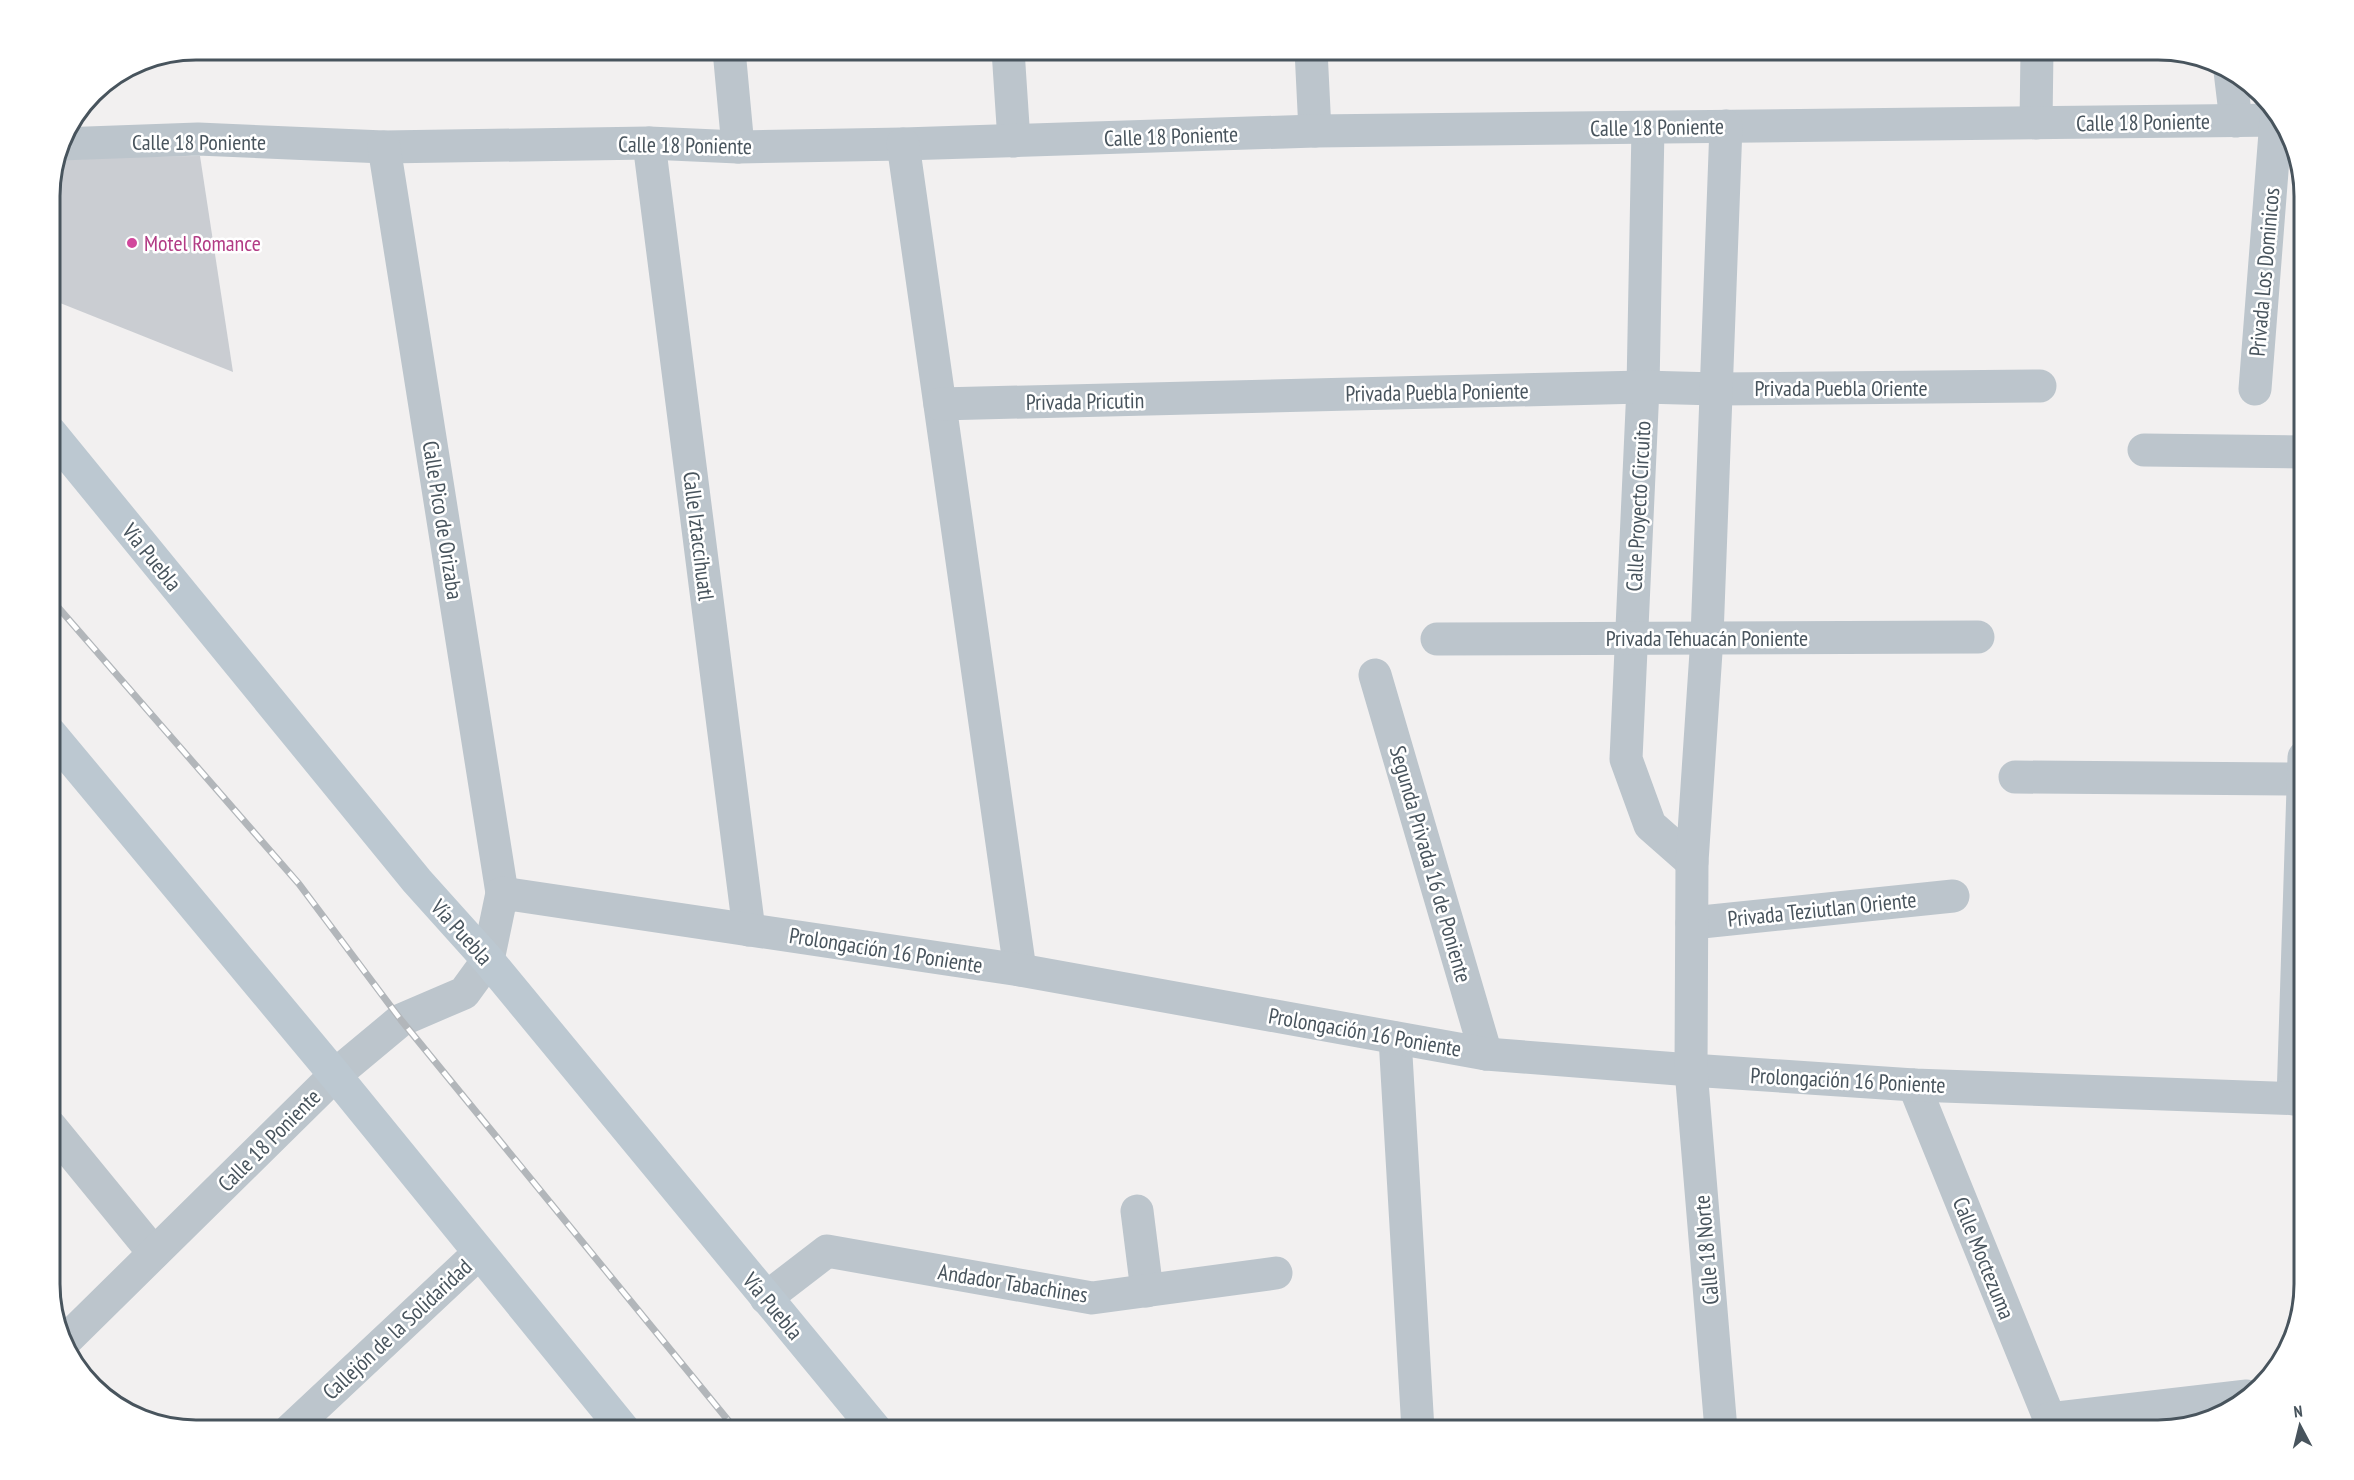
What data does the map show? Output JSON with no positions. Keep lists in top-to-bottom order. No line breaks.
{"streets":{"main road":["Vía Puebla"],"street":["Calle 18 Poniente","Privada Los Dominicos","Privada Puebla Oriente","Privada Puebla Poniente","Privada Pricutin","Calle Proyecto Circuito","Calle Pico de Orizaba","Calle Iztaccihuatl","Privada Tehuacán Poniente","Segunda Privada 16 de Poniente","Privada Teziutlan Oriente","Prolongación 16 Poniente","Calle 18 Norte","Calle Moctezuma","Andador Tabachines","Callejón de la Solidaridad"]},"crossings":[["Calle 18 Poniente","Calle Proyecto Circuito"],["Calle 18 Poniente","Calle Pico de Orizaba"],["Calle 18 Poniente","Calle Iztaccihuatl"],["Calle 18 Poniente","Vía Puebla"],["Privada Puebla Oriente","Privada Puebla Poniente"],["Privada Puebla Oriente","Calle Proyecto Circuito"],["Privada Puebla Poniente","Privada Pricutin"],["Privada Puebla Poniente","Calle Proyecto Circuito"],["Calle Proyecto Circuito","Privada Tehuacán Poniente"],["Calle Pico de Orizaba","Prolongación 16 Poniente"],["Calle Iztaccihuatl","Prolongación 16 Poniente"],["Vía Puebla","Andador Tabachines"],["Segunda Privada 16 de Poniente","Prolongación 16 Poniente"],["Prolongación 16 Poniente","Calle 18 Norte"],["Prolongación 16 Poniente","Calle Moctezuma"]],"places":["Motel Romance"],"north":"top"}
